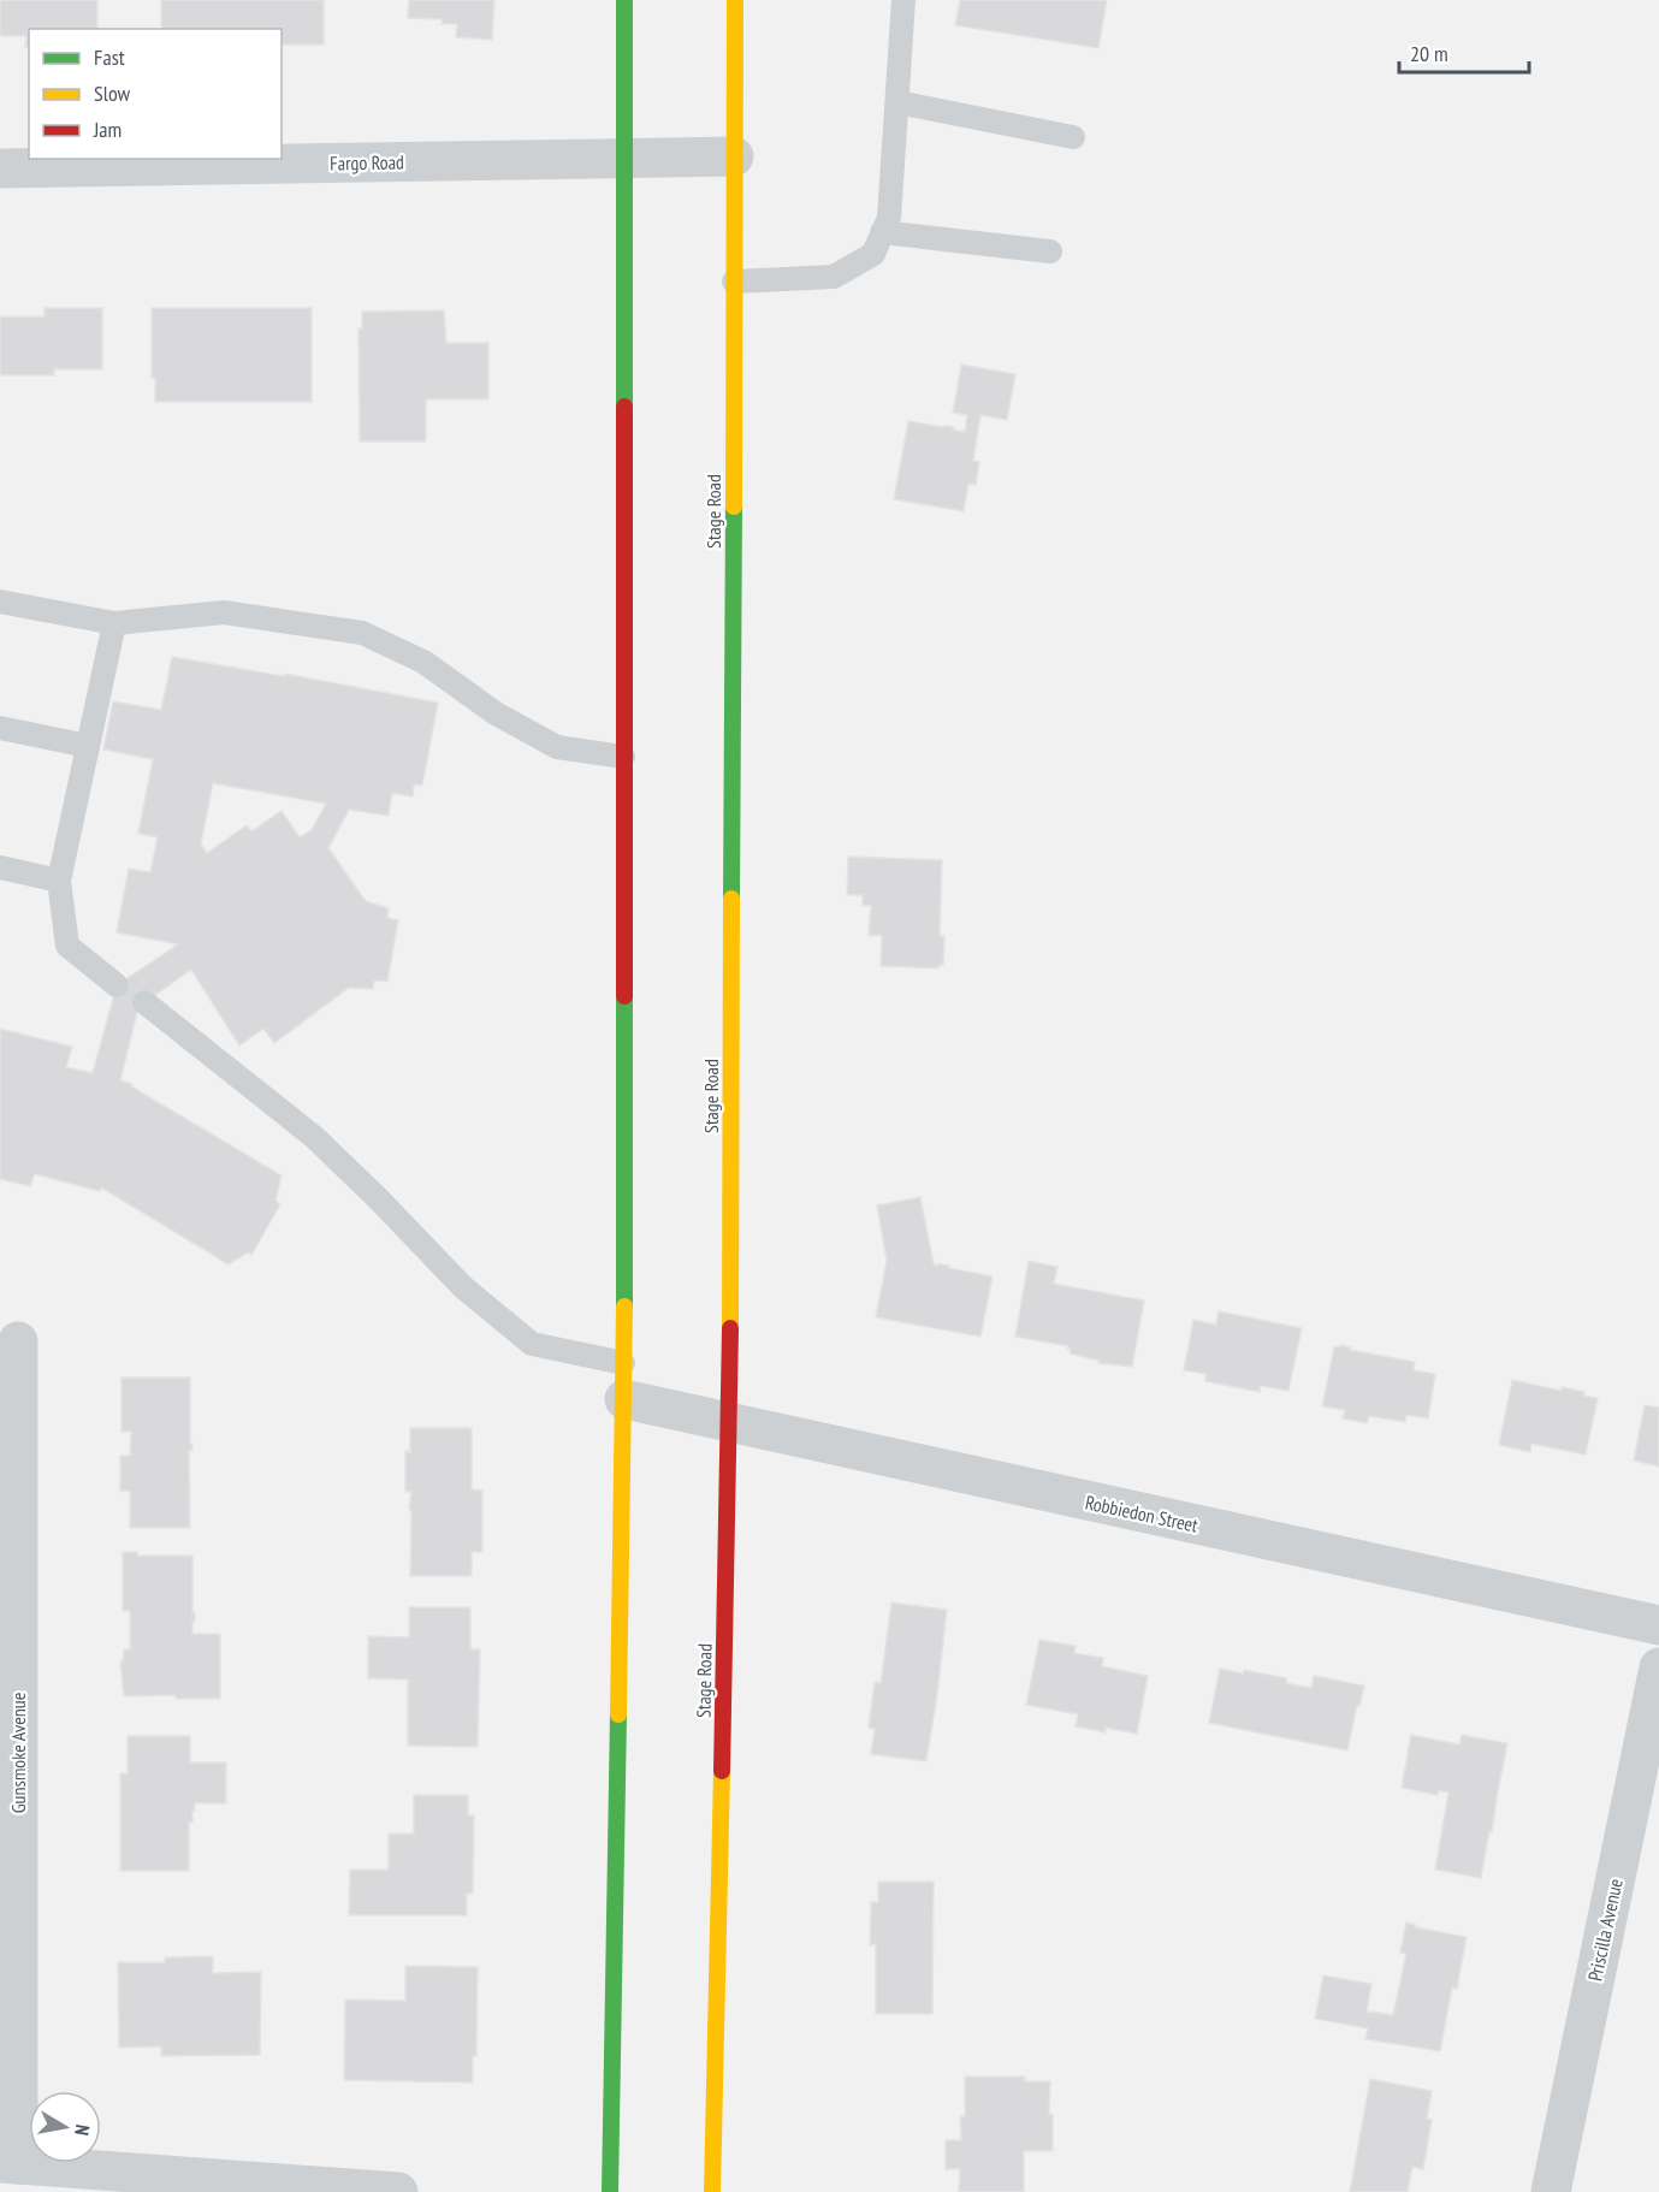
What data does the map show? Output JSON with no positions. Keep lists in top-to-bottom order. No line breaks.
{"streets":{"main road":["Stage Road"],"street":["Fargo Road","Robbiedon Street","Gunsmoke Avenue","Priscilla Avenue"]},"crossings":[["Fargo Road","Stage Road"],["Stage Road","Robbiedon Street"]],"legend":["Fast","Slow","Jam"],"scale_bar":"20 m","north":"right"}
